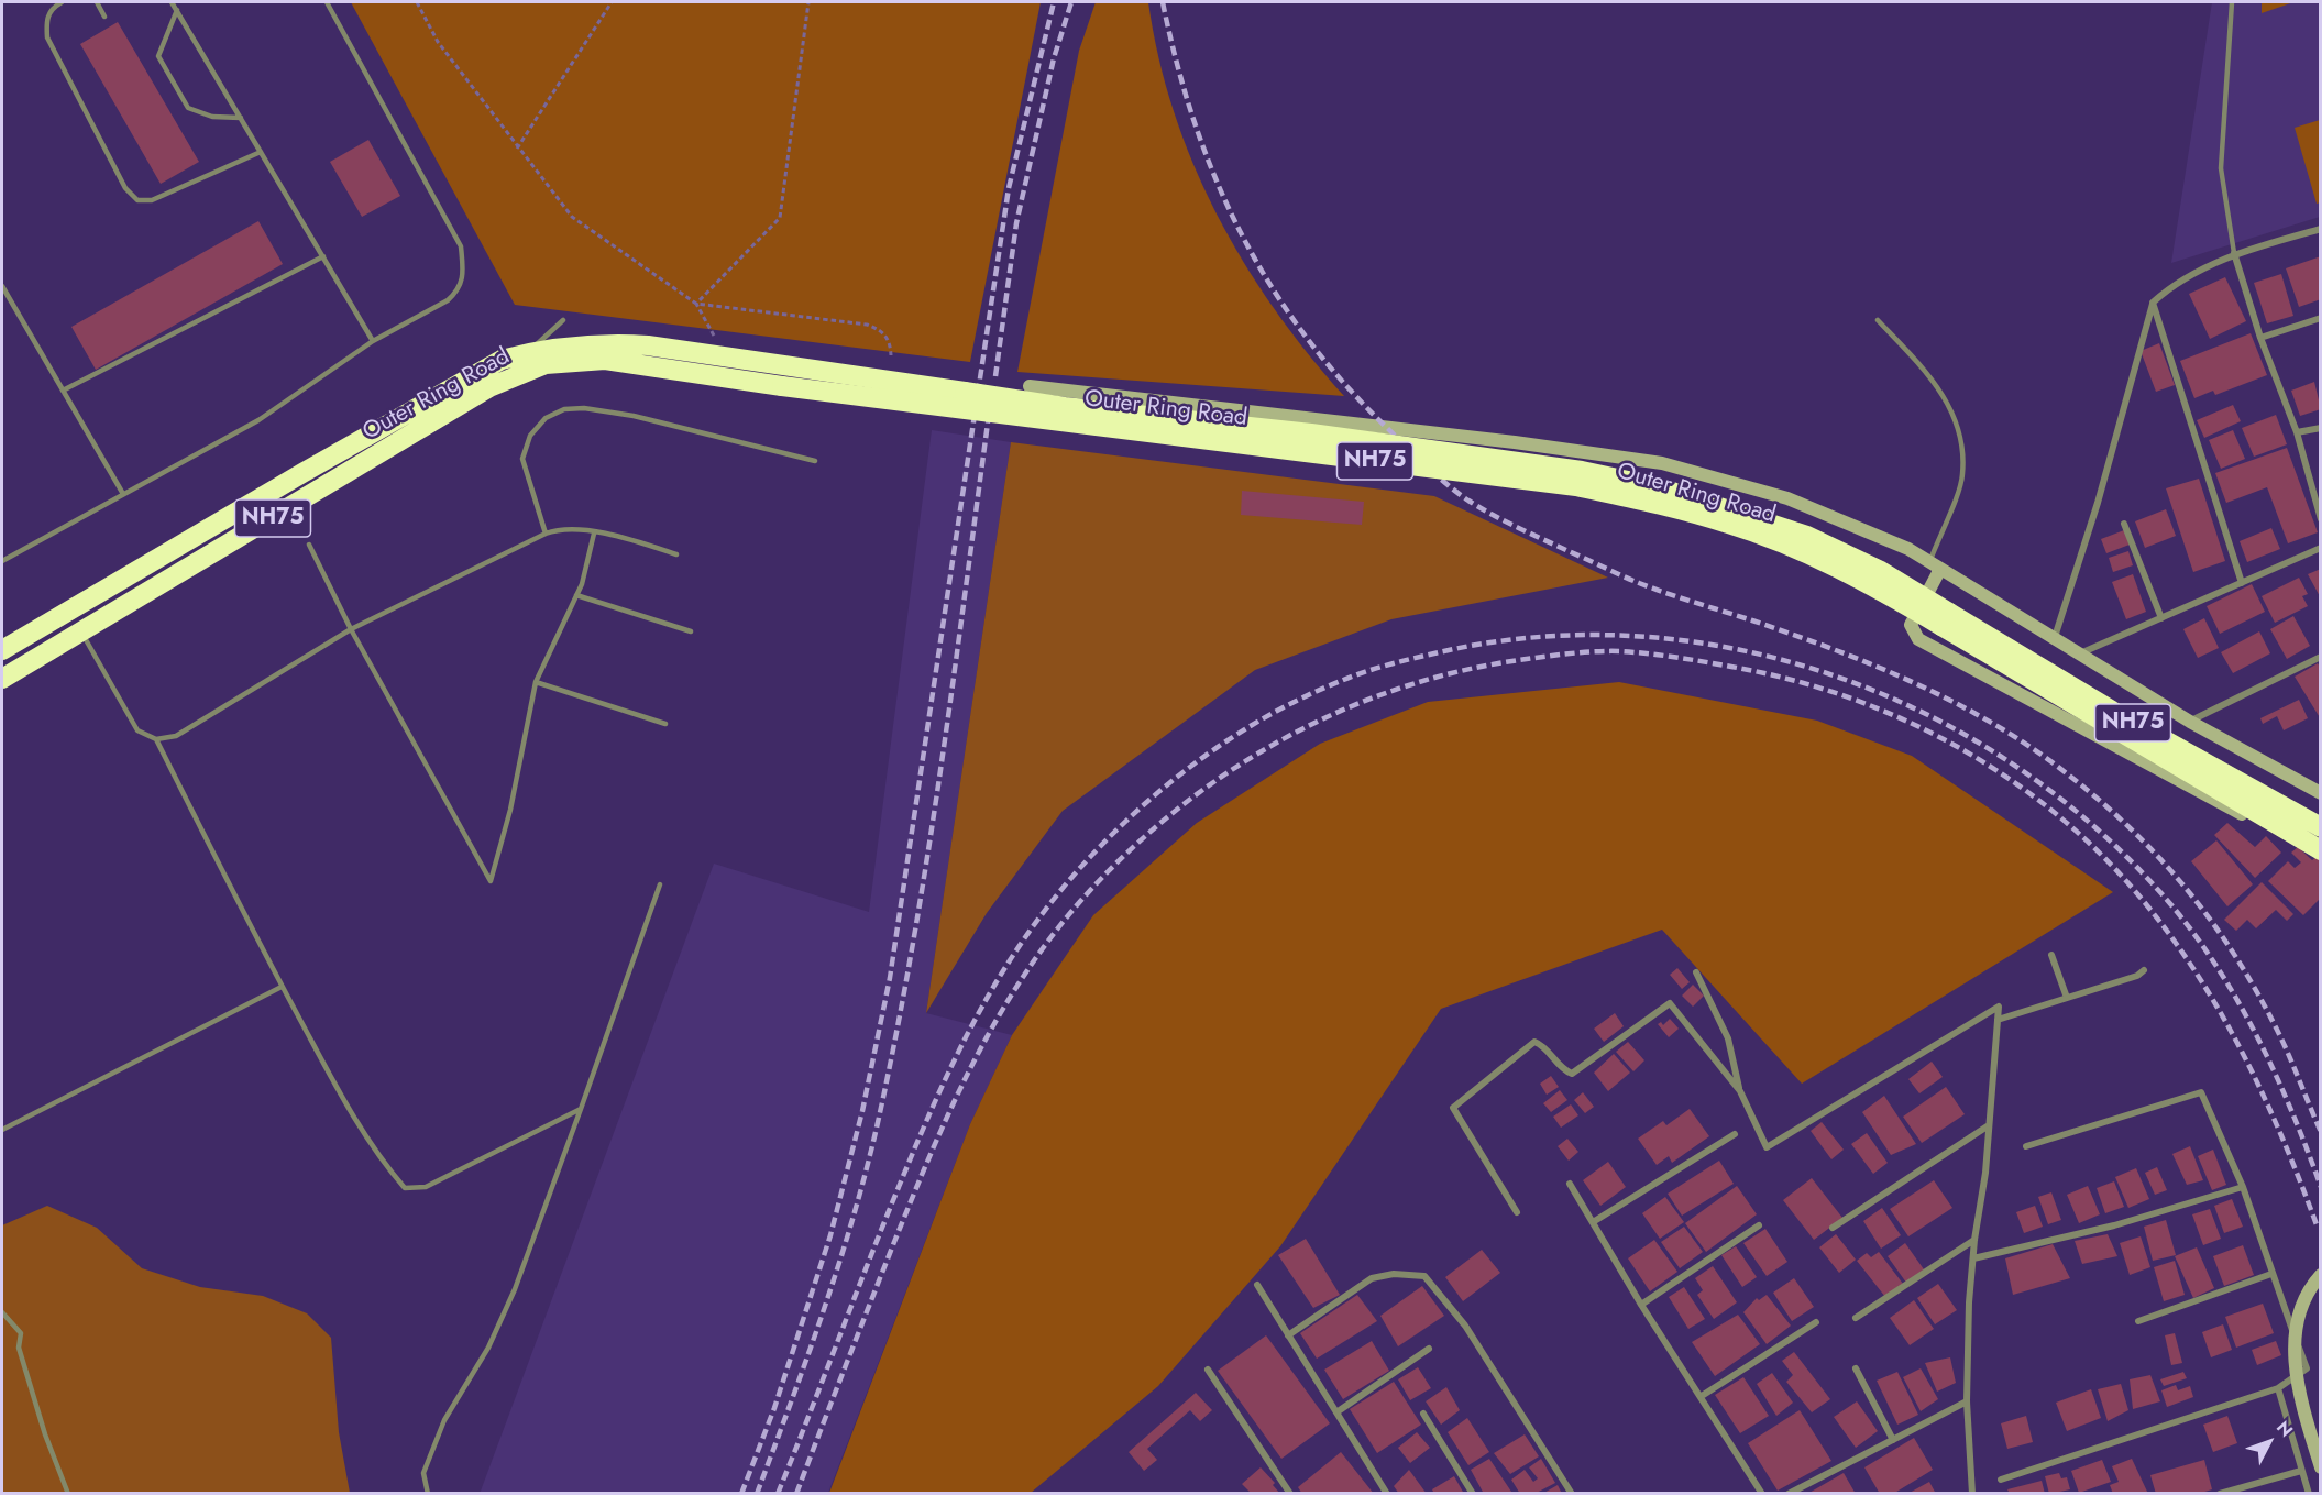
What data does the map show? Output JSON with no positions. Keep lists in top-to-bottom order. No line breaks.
{"streets":{"highway":["Outer Ring Road","NH75"]},"north":"top right"}
